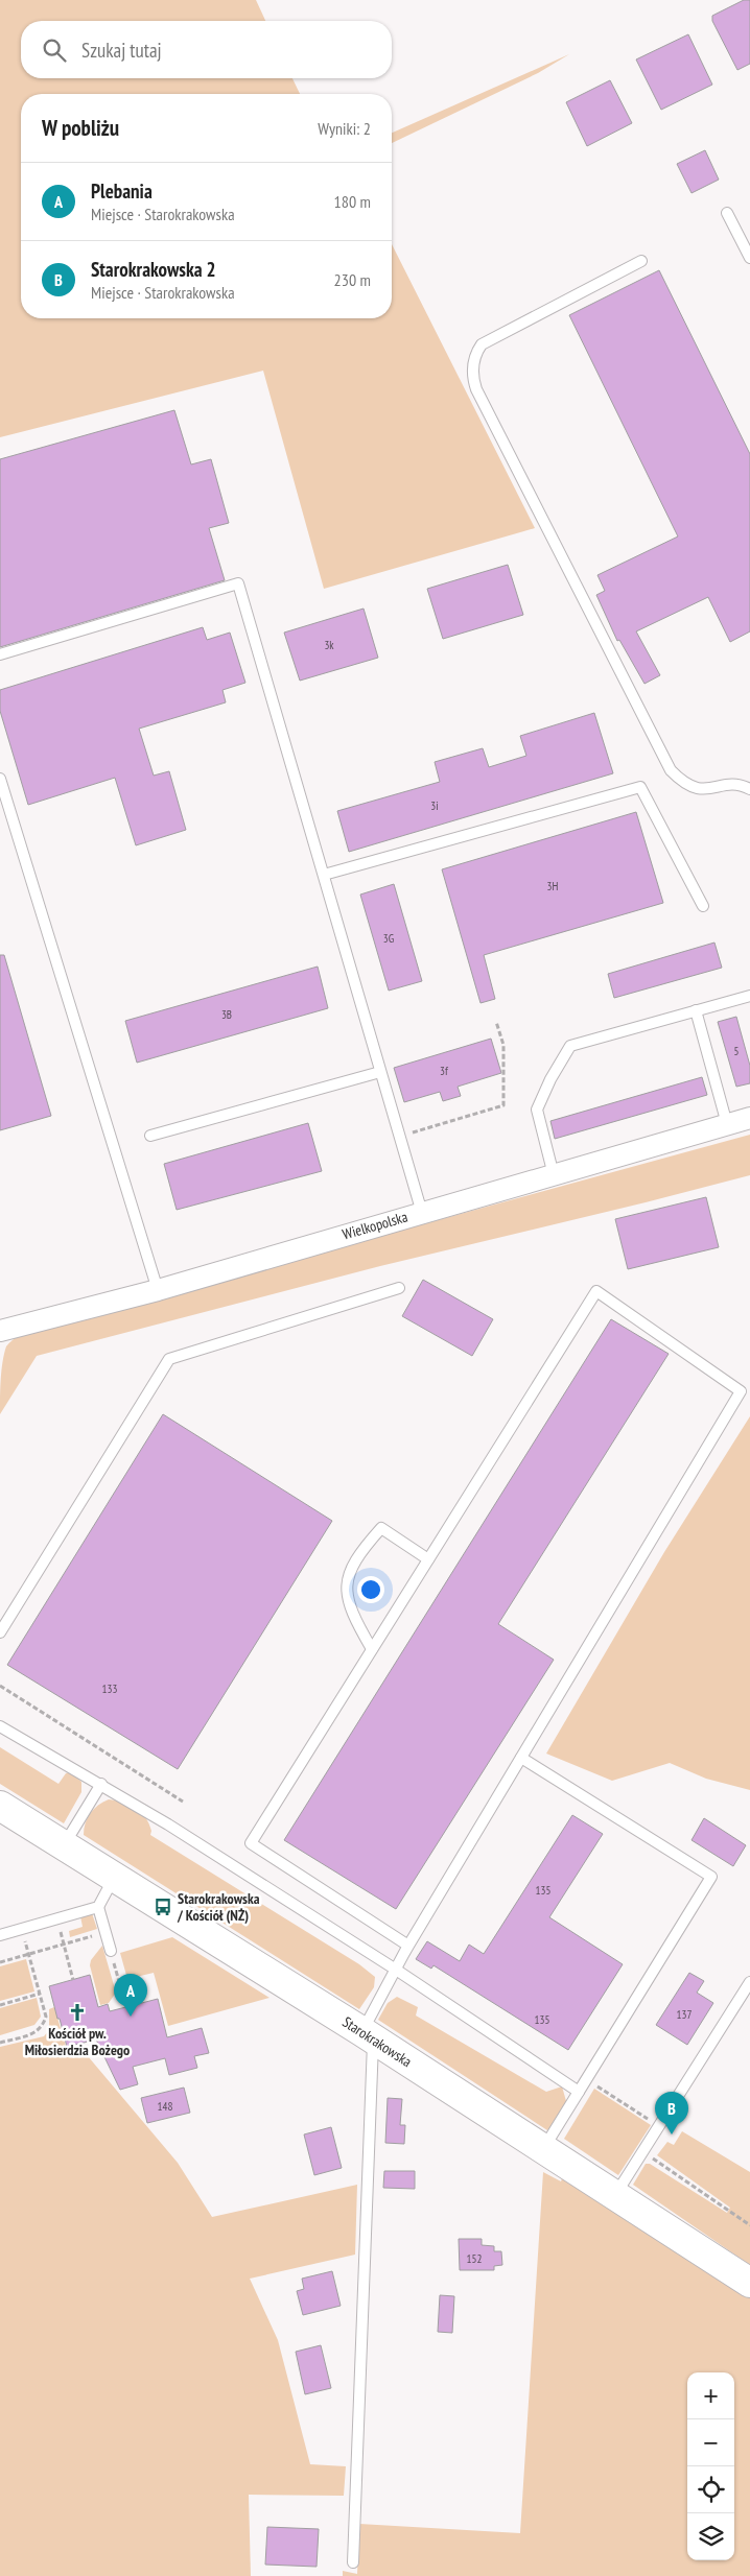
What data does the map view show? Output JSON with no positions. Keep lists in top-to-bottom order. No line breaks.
{"streets":{"street":["Wielkopolska","Starokrakowska"]},"places":{"bus stop":["Starokrakowska / Kościół (NŻ)"],"church":["Kościół pw. Miłosierdzia Bożego"]},"house_numbers":["3k","3i","3H","3G","3B","5","3f","133","135","137","135","148","152"],"page":{"search":"Szukaj tutaj","heading":["W pobliżu","Wyniki: 2"],"list":[{"mark":"A","name":"Plebania","note":"Miejsce · Starokrakowska","value":"180 m"},{"mark":"B","name":"Starokrakowska 2","note":"Miejsce · Starokrakowska","value":"230 m"}],"pins":["A","B"],"map_buttons":["+","−"]}}
